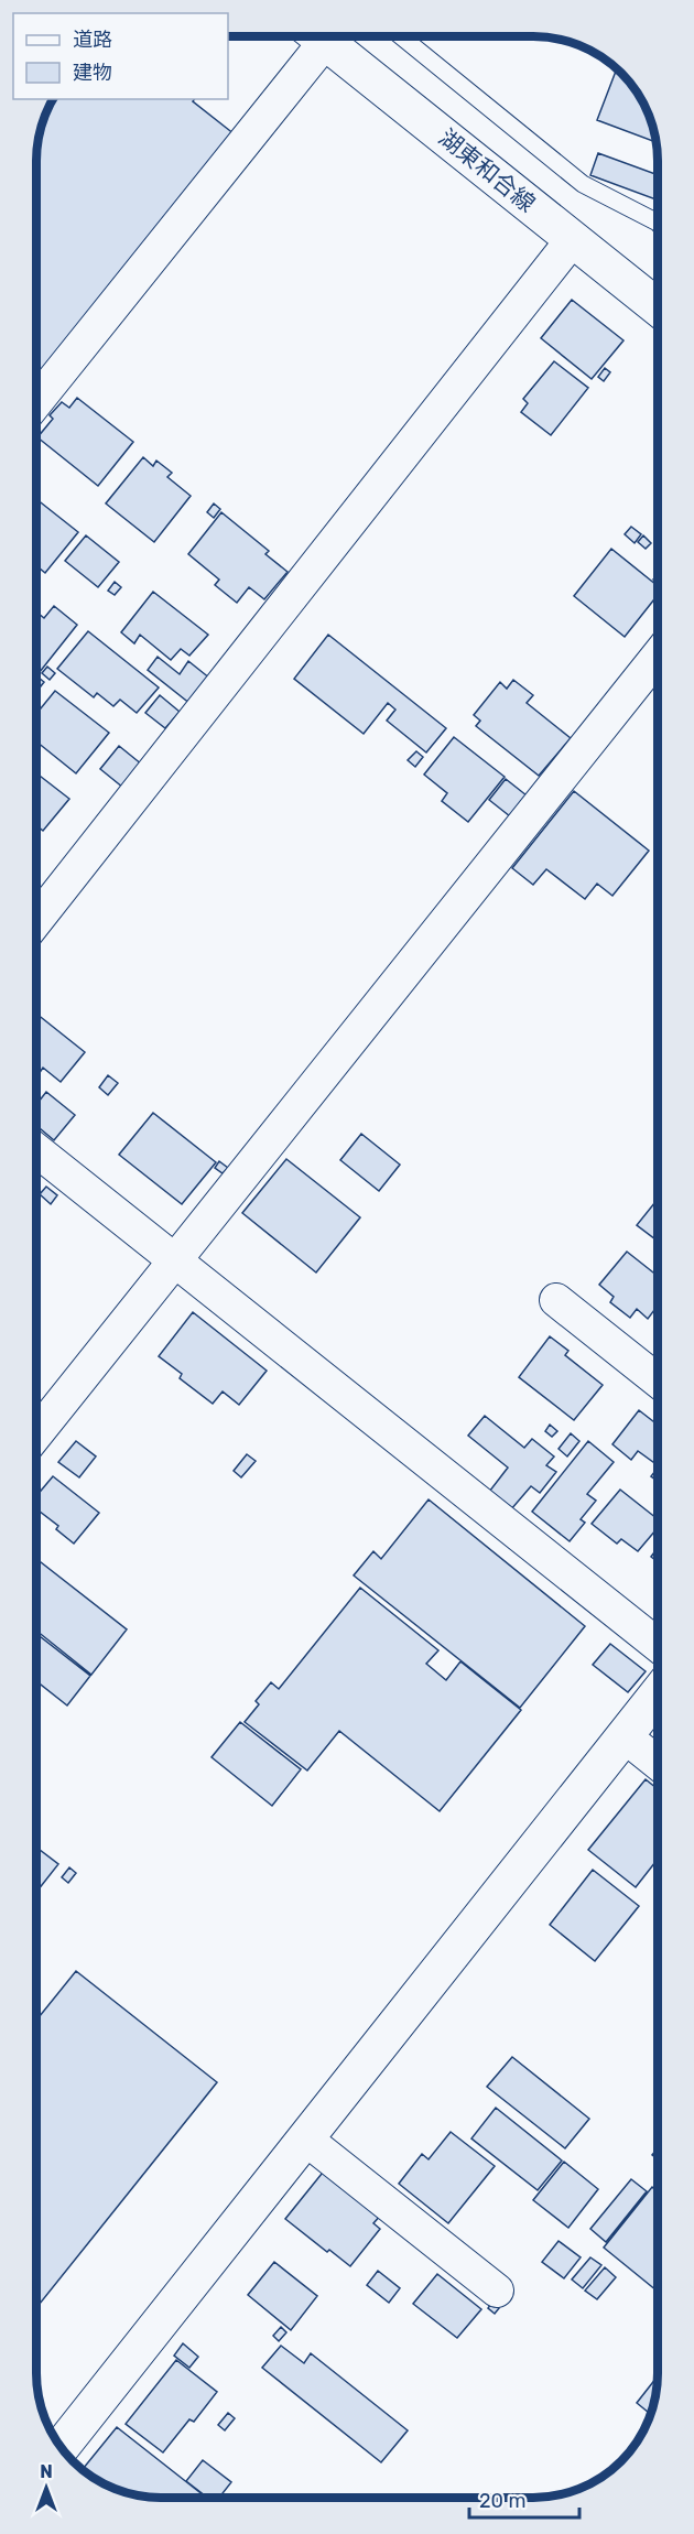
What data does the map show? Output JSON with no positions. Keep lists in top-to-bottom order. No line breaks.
{"streets":{"street":["湖東和合線"]},"legend":["道路","建物"],"scale_bar":"20 m","north":"top"}
